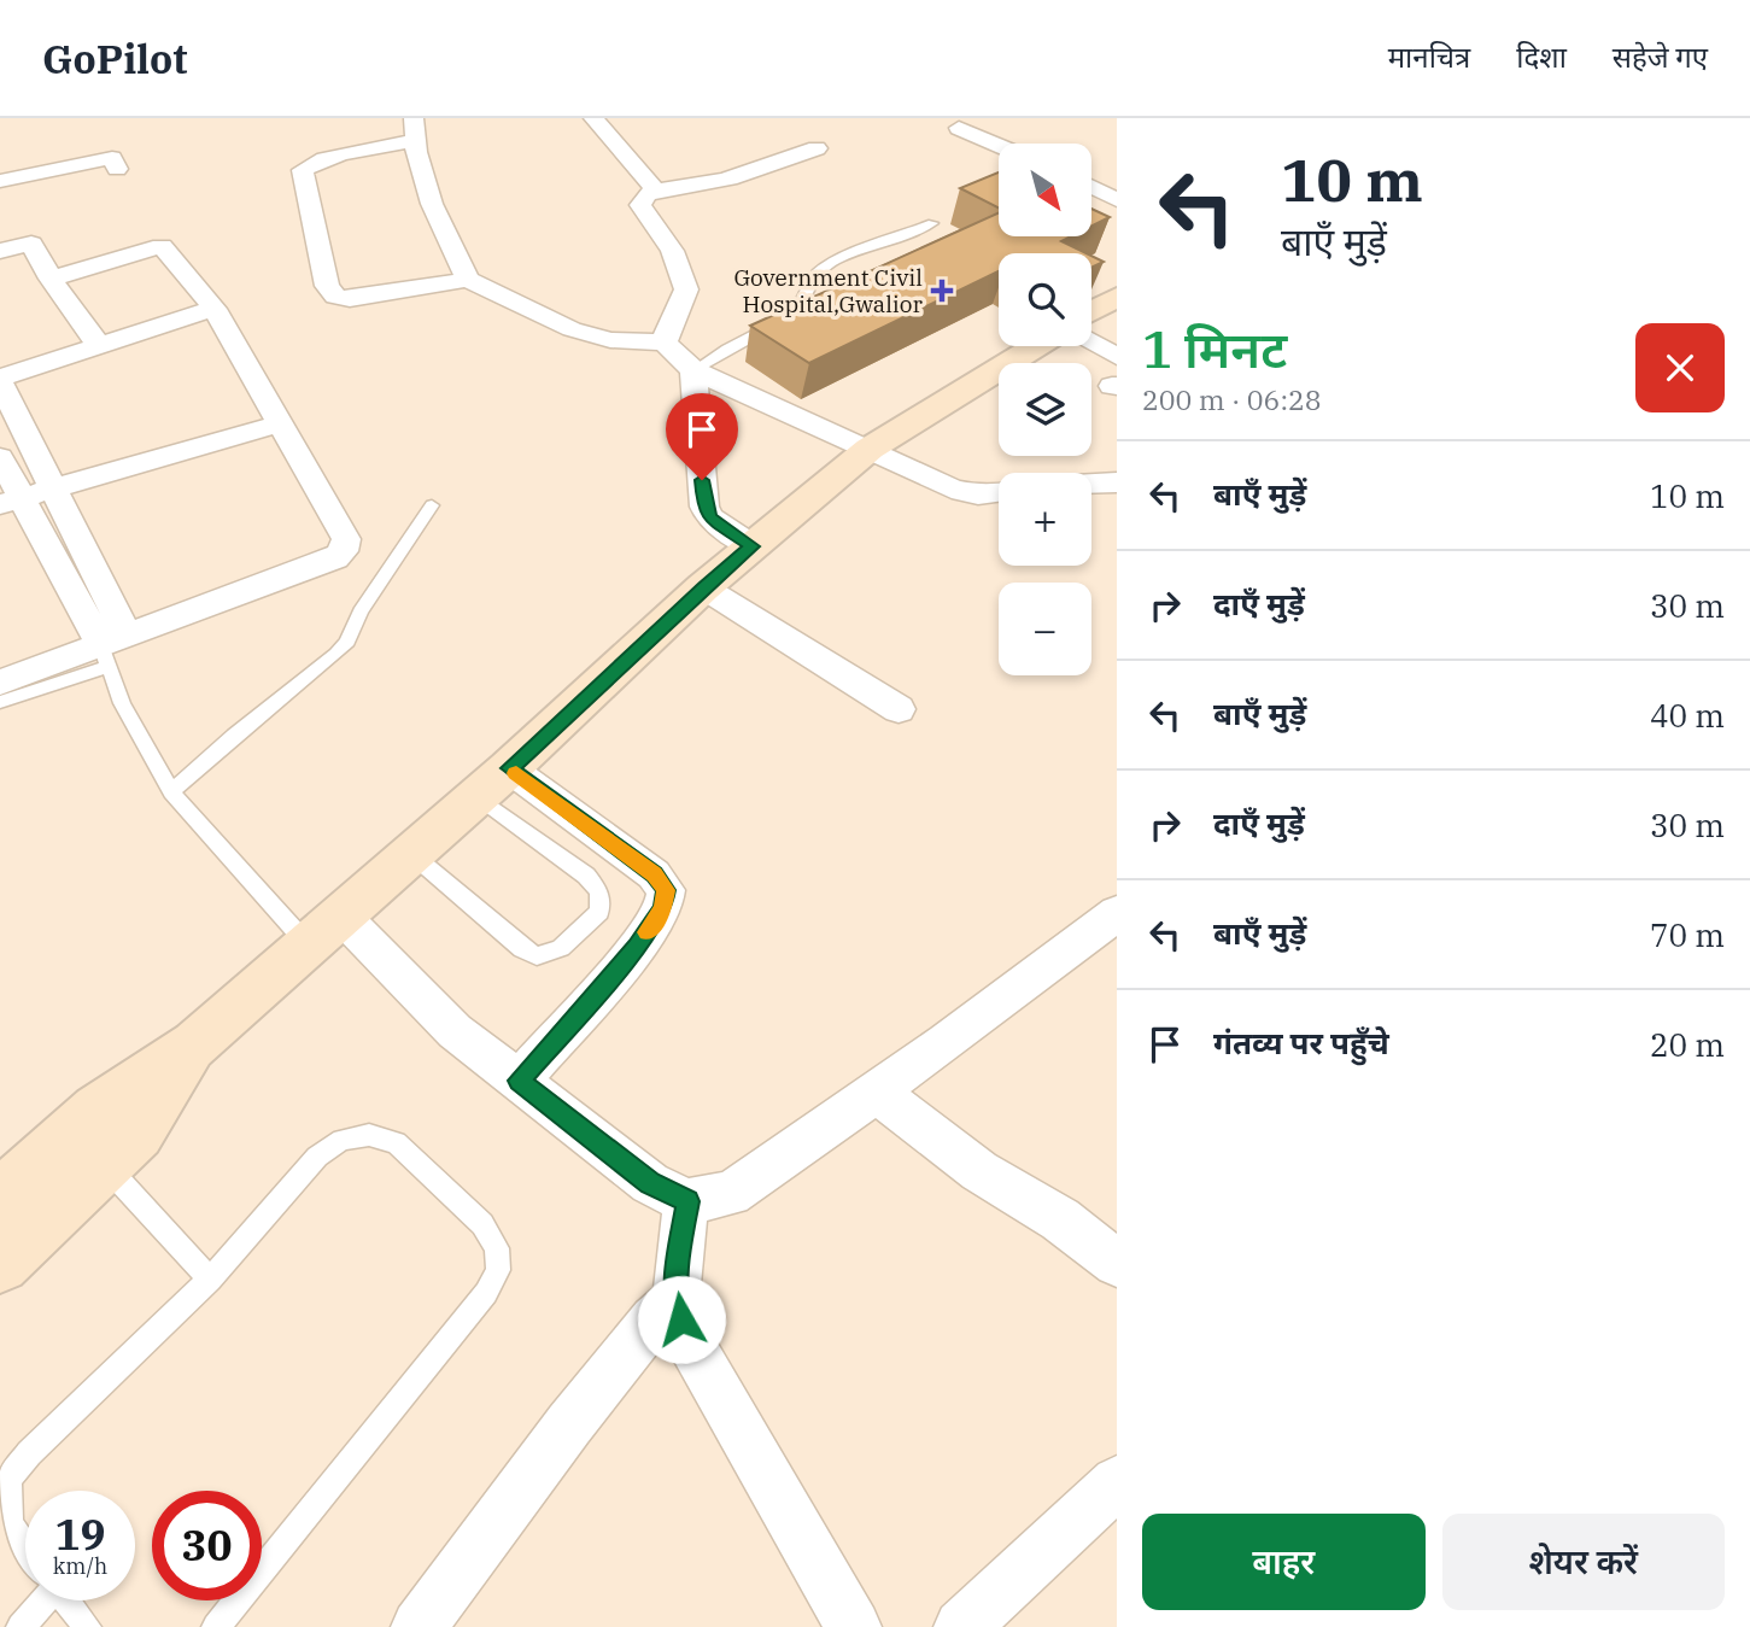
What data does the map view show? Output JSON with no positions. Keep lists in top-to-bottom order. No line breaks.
{"places":{"health":["Government Civil Hospital,Gwalior"]},"north":"bottom right","page":{"header":"GoPilot","nav":["मानचित्र","दिशा","सहेजे गए"],"turn":["10 m","बाएँ मुड़ें"],"map_buttons":["+","−"],"heading":["1 मिनट","200 m · 06:28"],"list":[{"name":"बाएँ मुड़ें","value":"10 m"},{"name":"दाएँ मुड़ें","value":"30 m"},{"name":"बाएँ मुड़ें","value":"40 m"},{"name":"दाएँ मुड़ें","value":"30 m"},{"name":"बाएँ मुड़ें","value":"70 m"},{"name":"गंतव्य पर पहुँचे","value":"20 m"}],"speed":"19 km/h","limit":"30","buttons":["बाहर","शेयर करें"]}}
